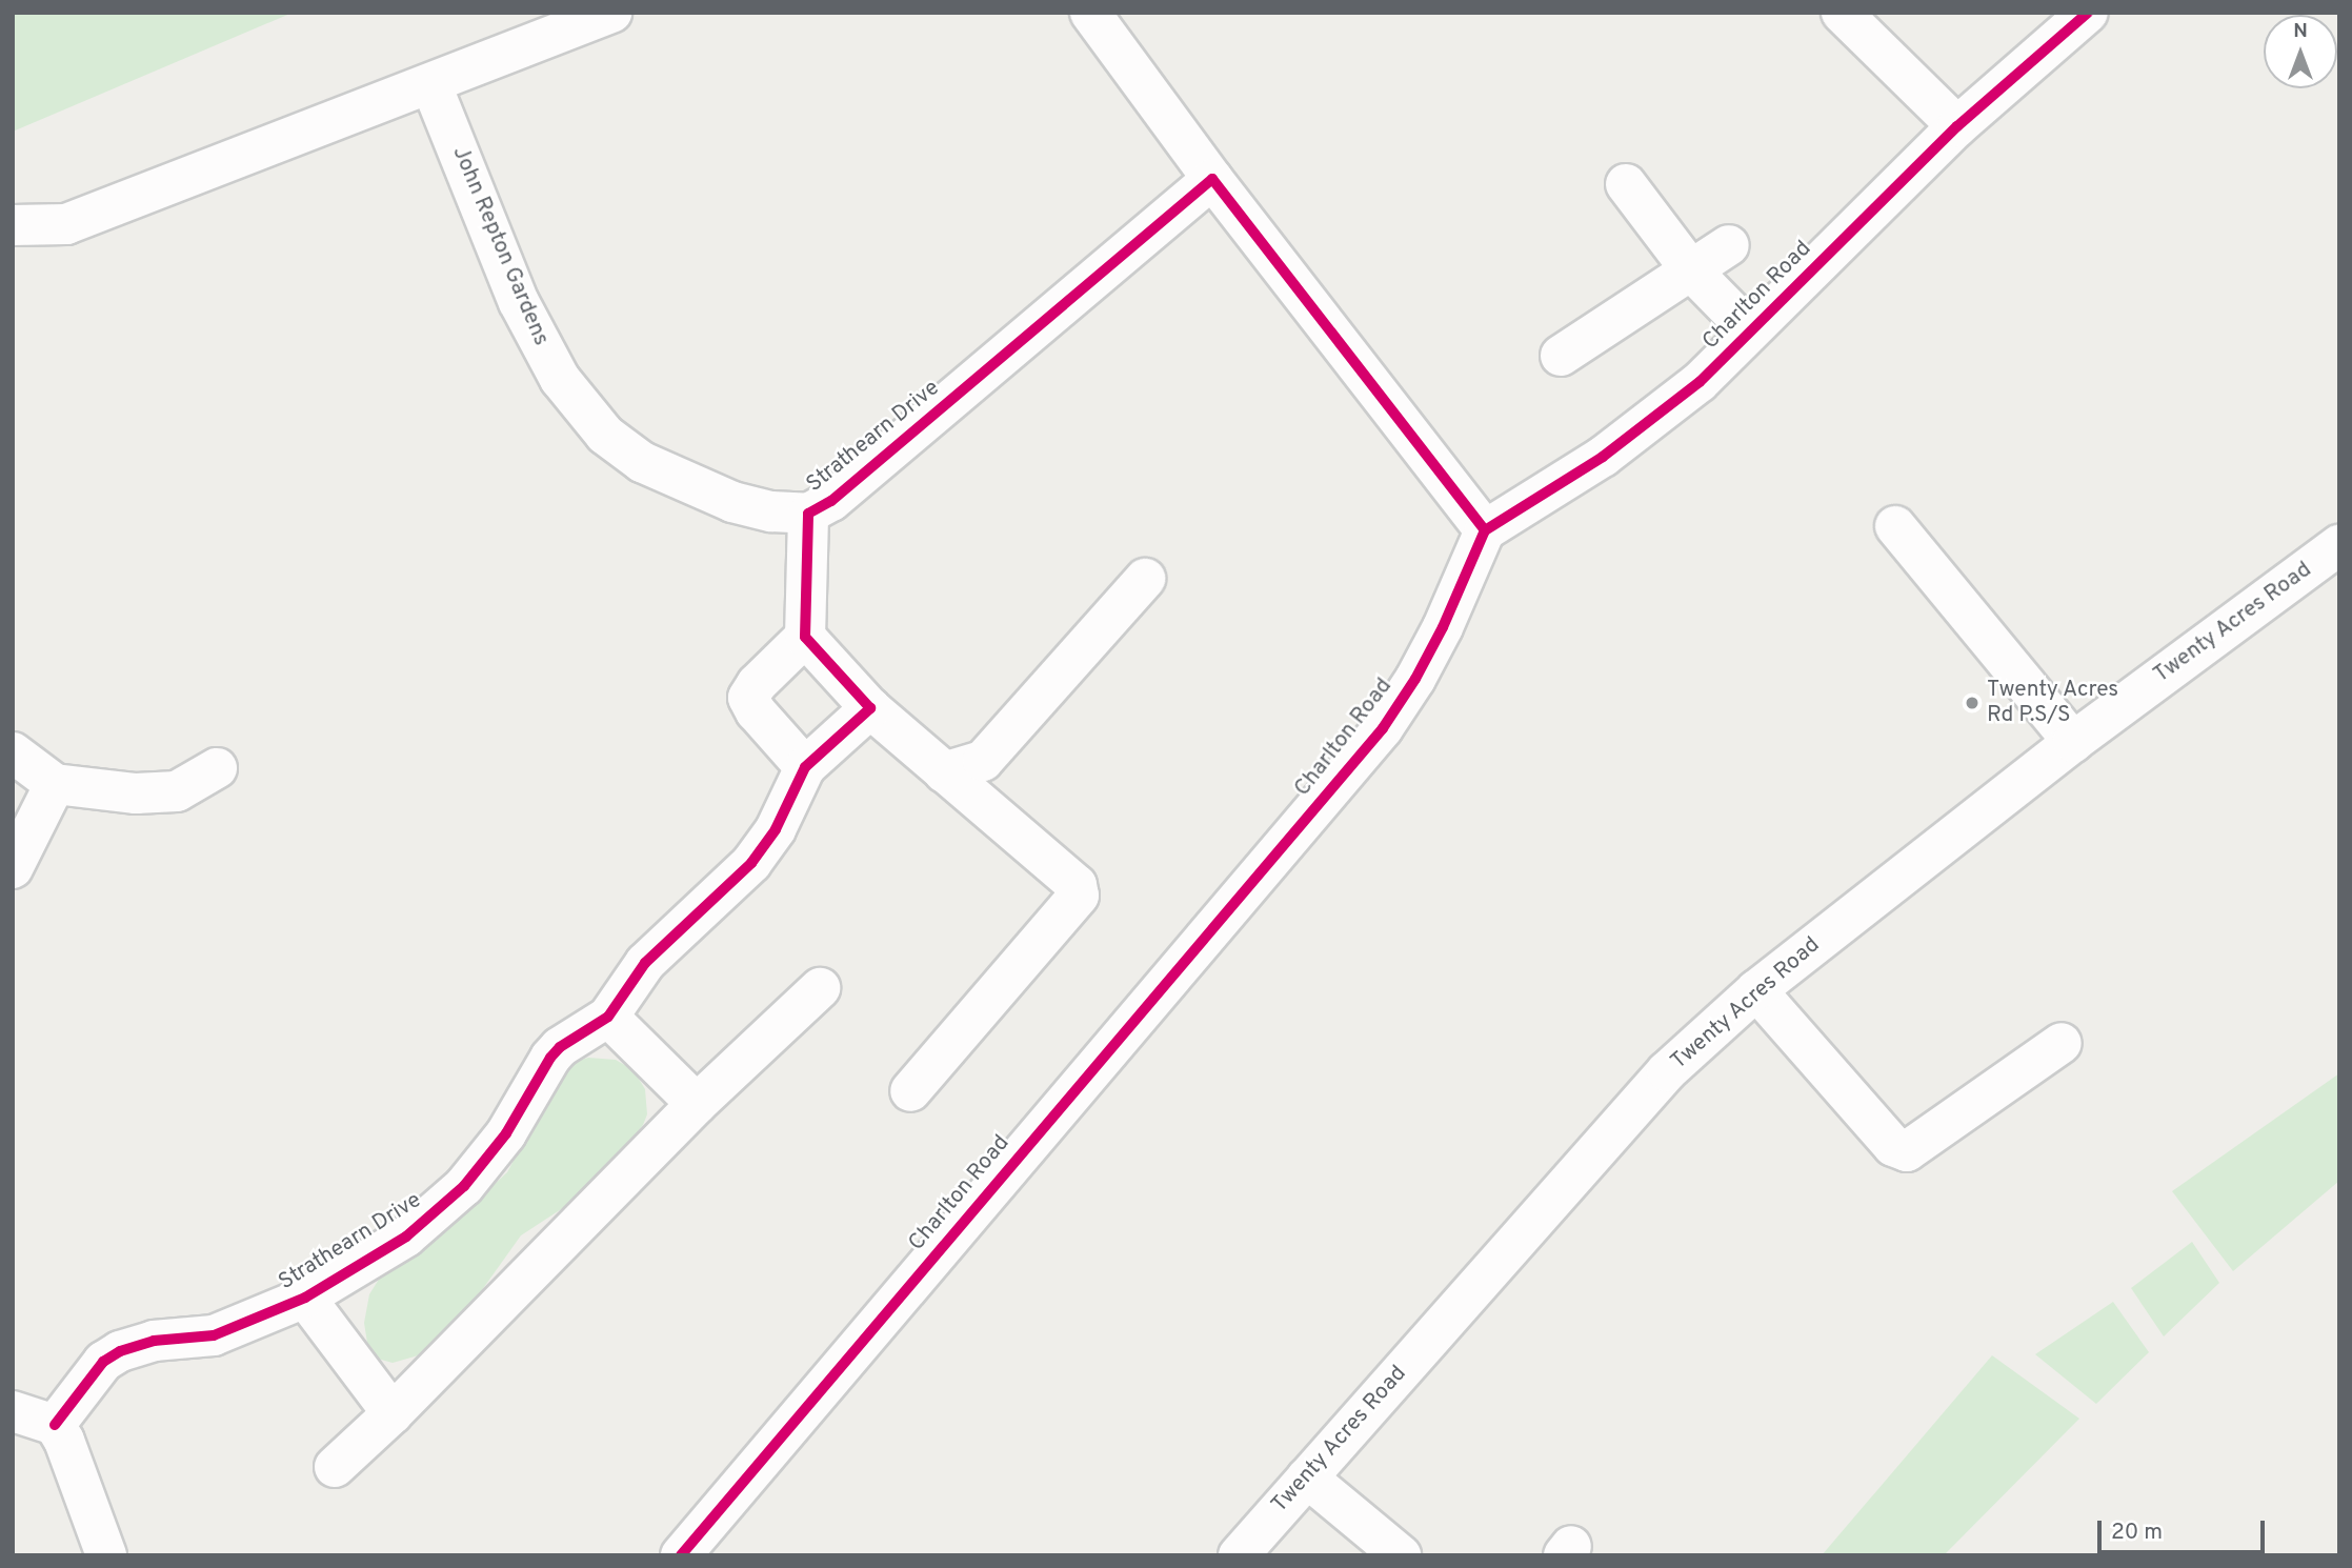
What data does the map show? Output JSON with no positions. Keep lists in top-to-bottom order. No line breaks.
{"streets":{"street":["John Repton Gardens","Charlton Road","Strathearn Drive","Twenty Acres Road"]},"crossings":[["John Repton Gardens","Strathearn Drive"]],"places":["Twenty Acres Rd P.S/S"],"scale_bar":"20 m","north":"top"}
